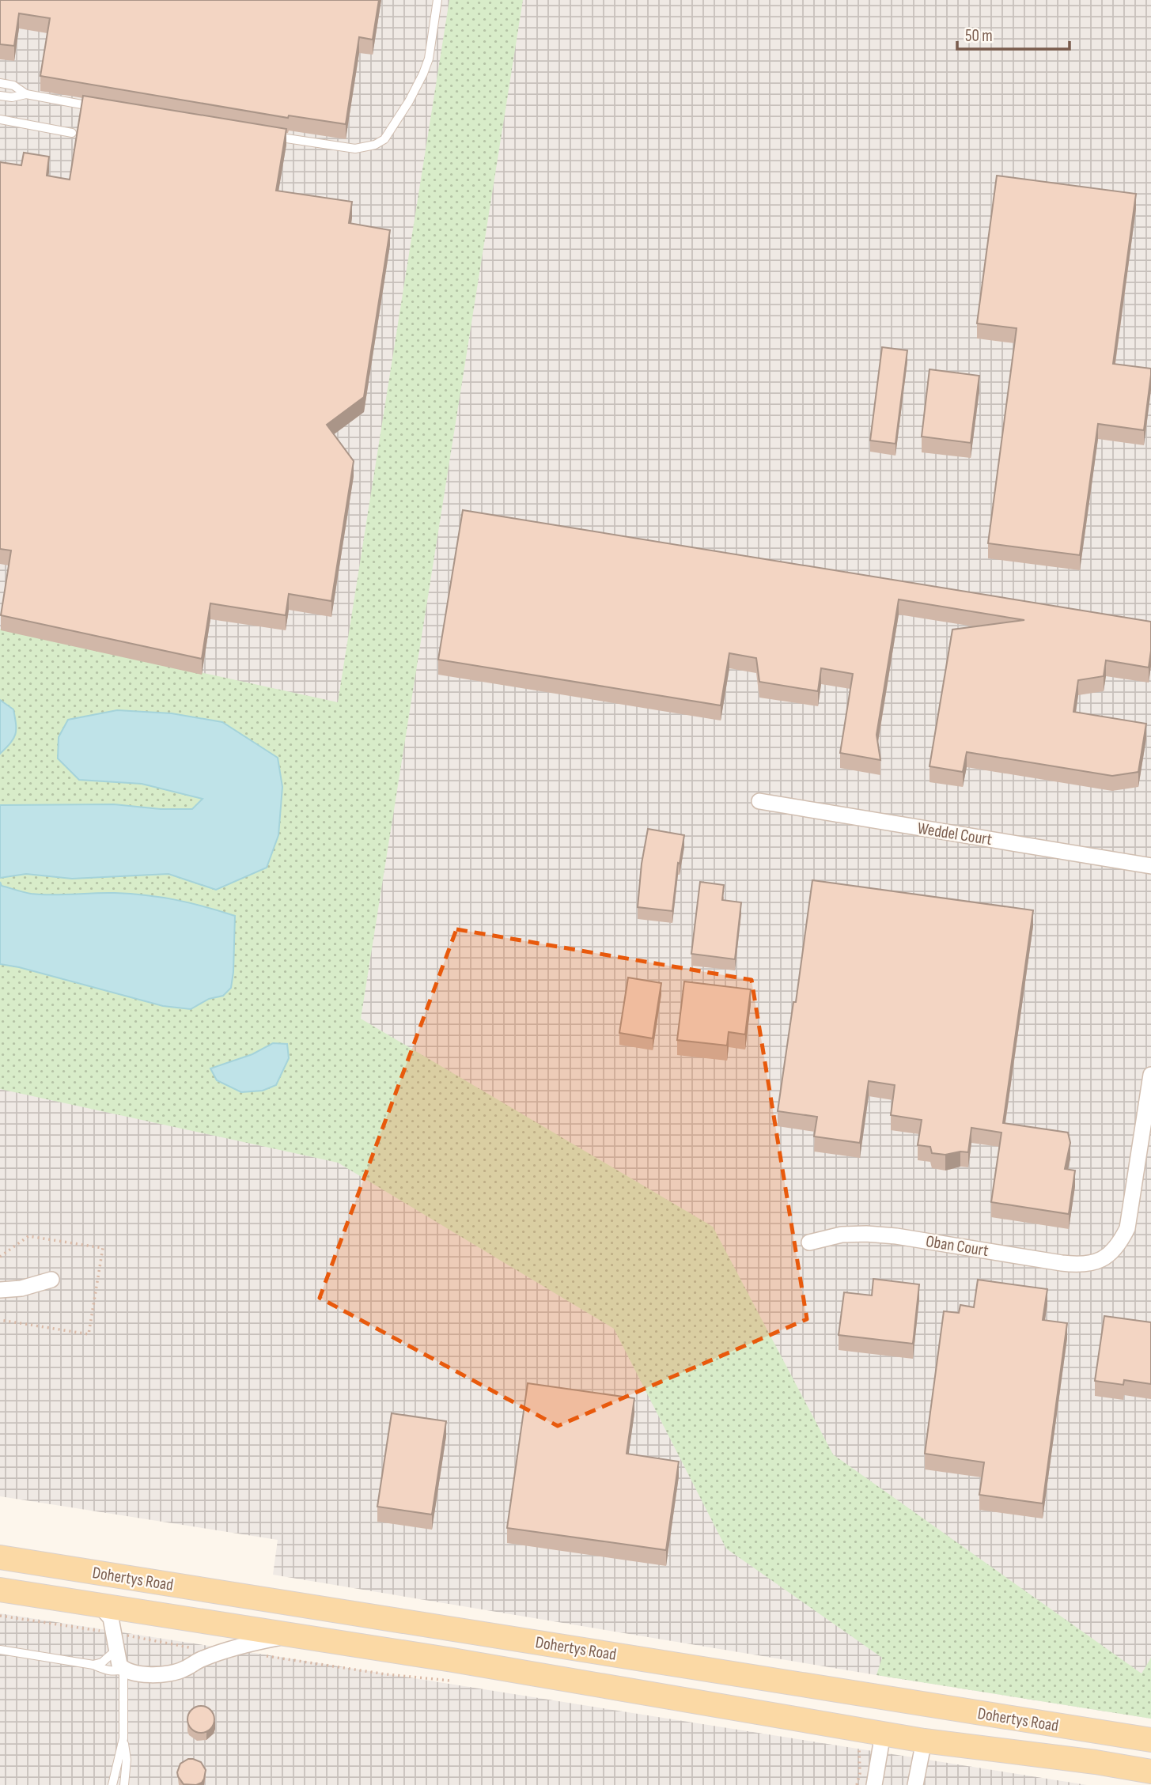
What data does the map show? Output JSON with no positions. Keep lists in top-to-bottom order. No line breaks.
{"streets":{"main road":["Dohertys Road"],"street":["Weddel Court","Oban Court"]},"scale_bar":"50 m"}
